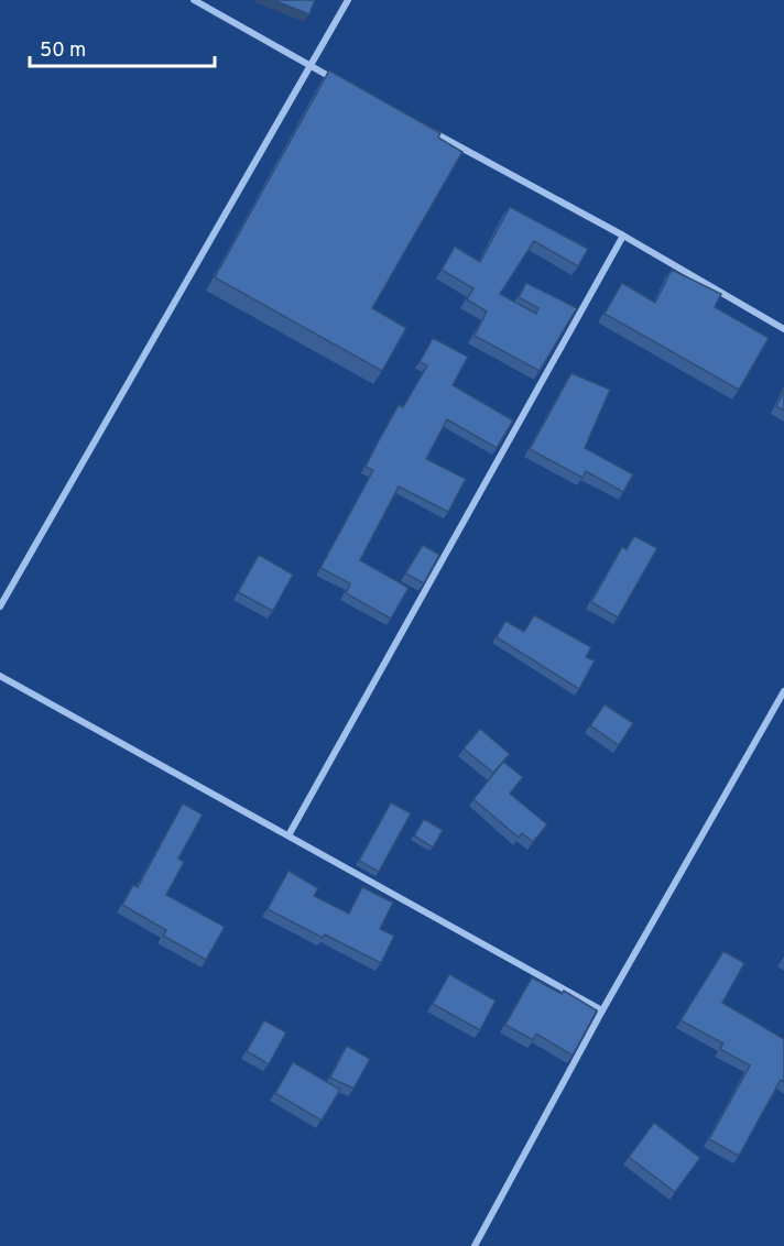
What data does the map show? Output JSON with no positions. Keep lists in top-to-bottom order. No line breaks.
{"scale_bar":"50 m"}
